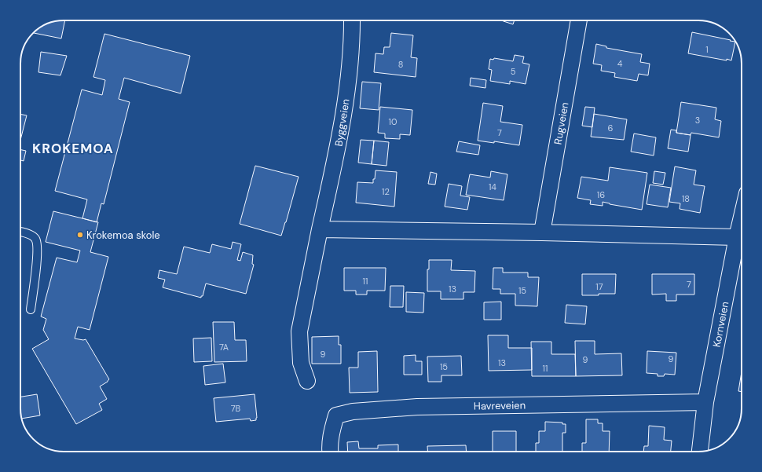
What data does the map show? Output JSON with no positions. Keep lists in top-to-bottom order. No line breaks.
{"streets":{"street":["Byggveien","Rugveien","Kornveien","Havreveien"]},"crossings":[["Kornveien","Havreveien"]],"districts":["KROKEMOA"],"places":["Krokemoa skole"],"house_numbers":["1","4","8","5","3","10","6","7","14","12","16","18","11","7","17","13","15","7A","9","9","9","13","15","11","7B"]}
